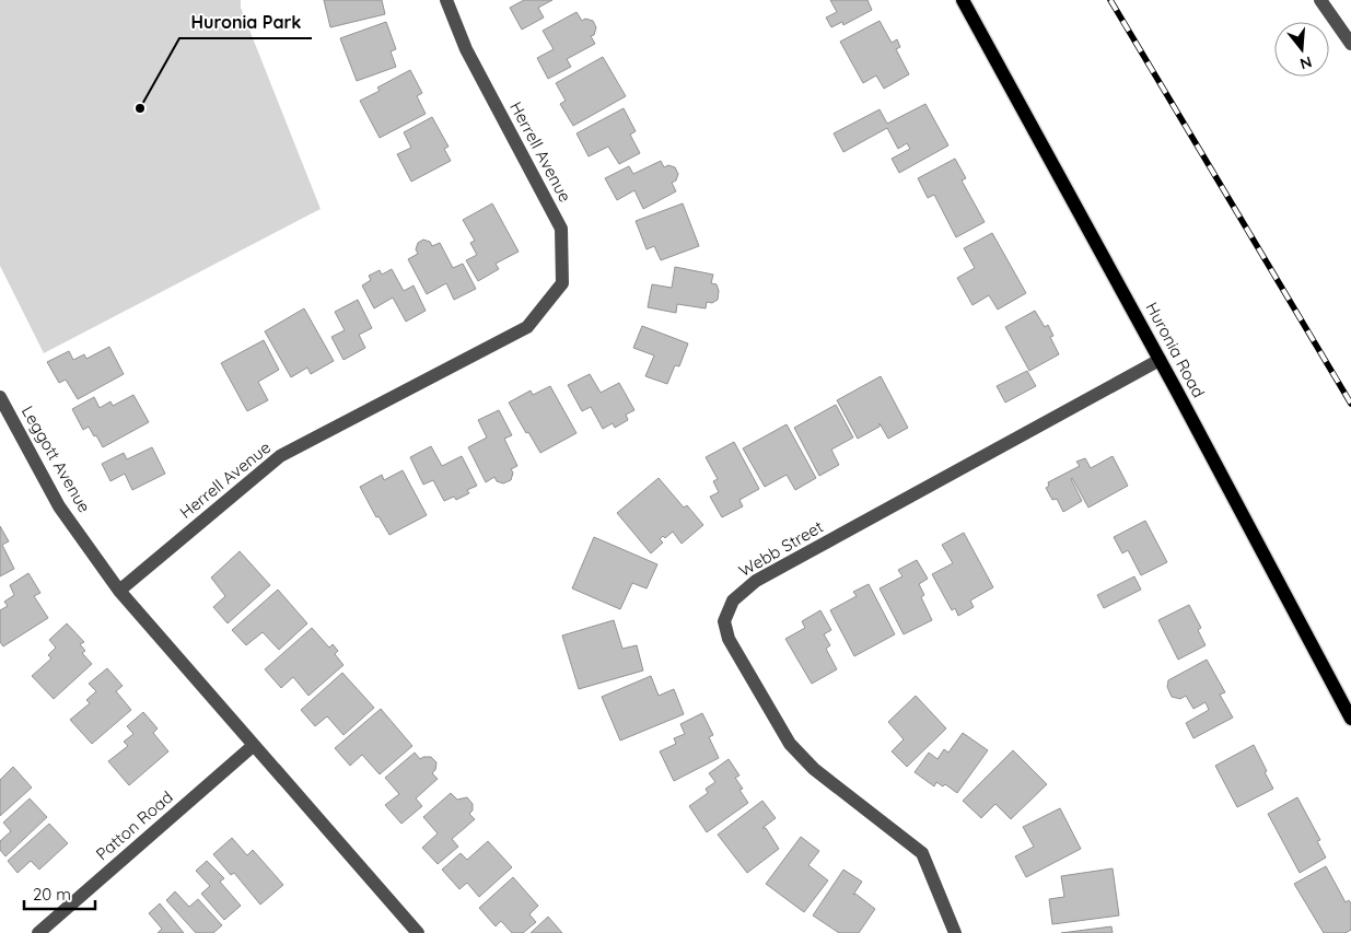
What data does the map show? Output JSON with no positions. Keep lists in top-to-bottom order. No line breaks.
{"streets":{"main road":["Huronia Road"],"street":["Herrell Avenue","Leggott Avenue","Webb Street","Patton Road"]},"crossings":[["Herrell Avenue","Leggott Avenue"],["Huronia Road","Webb Street"]],"places":["Huronia Park"],"scale_bar":"20 m","north":"bottom"}
